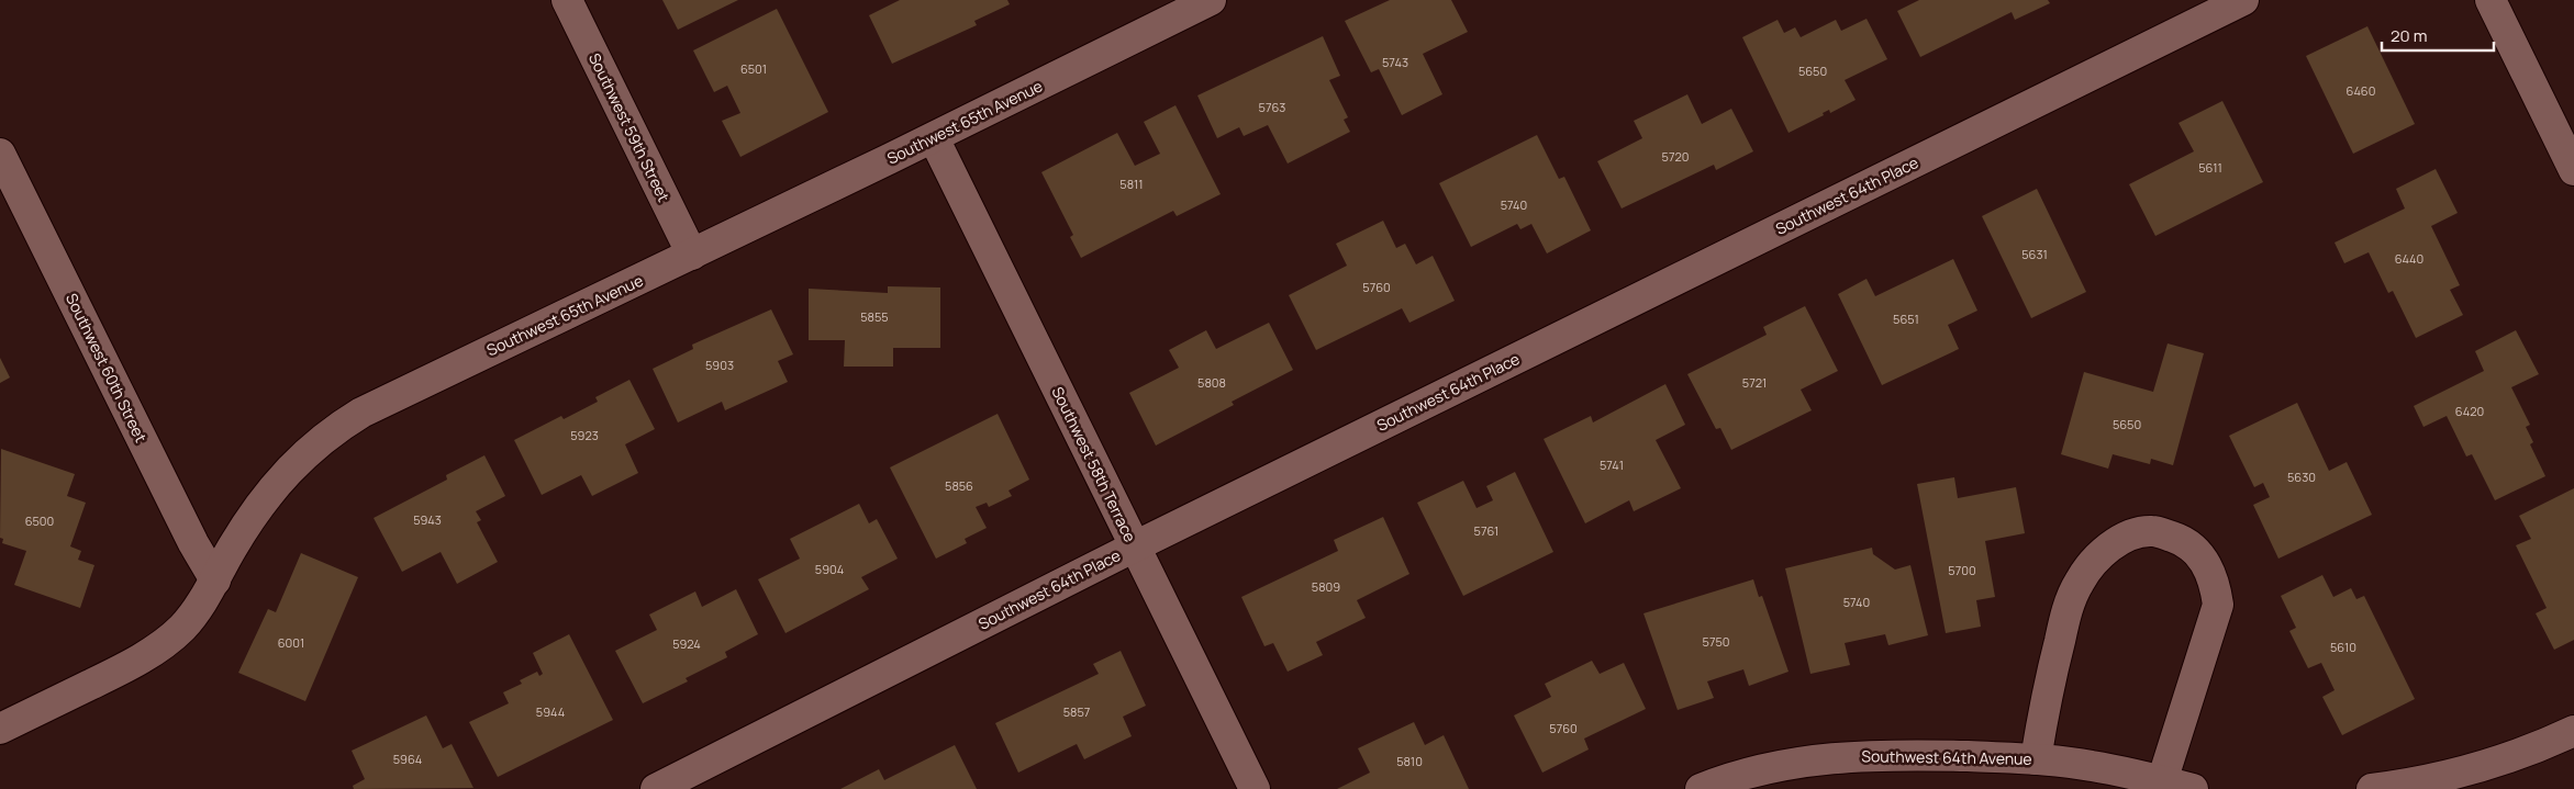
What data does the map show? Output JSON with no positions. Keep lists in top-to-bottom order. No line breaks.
{"streets":{"street":["Southwest 65th Avenue","Southwest 59th Street","Southwest 64th Place","Southwest 60th Street","Southwest 58th Terrace","Southwest 64th Avenue"]},"crossings":[["Southwest 65th Avenue","Southwest 59th Street"],["Southwest 65th Avenue","Southwest 60th Street"],["Southwest 65th Avenue","Southwest 58th Terrace"],["Southwest 64th Place","Southwest 58th Terrace"]],"house_numbers":["5743","6501","5650","6460","5763","5720","5611","5811","5740","5631","6440","5760","5855","5651","5903","5808","5721","6420","5650","5923","5741","5630","5856","5943","6500","5761","5904","5700","5809","5740","5750","6001","5924","5610","5944","5857","5760","5964","5810"],"scale_bar":"20 m"}
